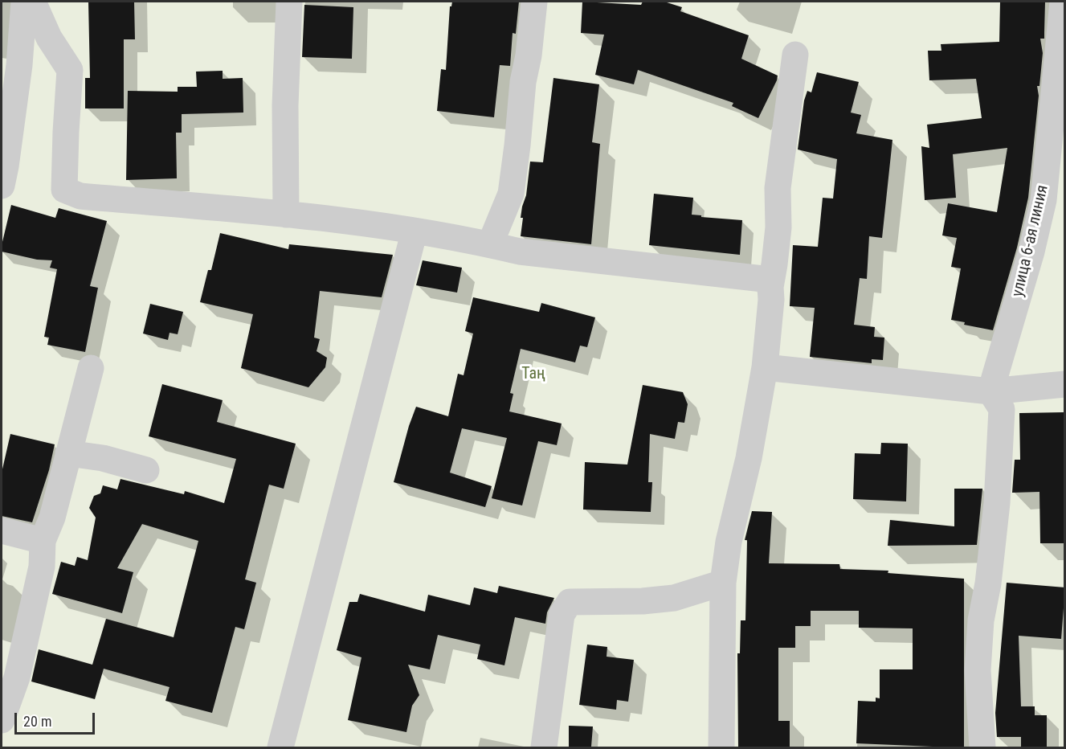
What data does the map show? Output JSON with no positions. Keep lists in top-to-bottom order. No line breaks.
{"streets":{"street":["улица 6-ая линия"]},"parks":["Таң"],"scale_bar":"20 m"}
